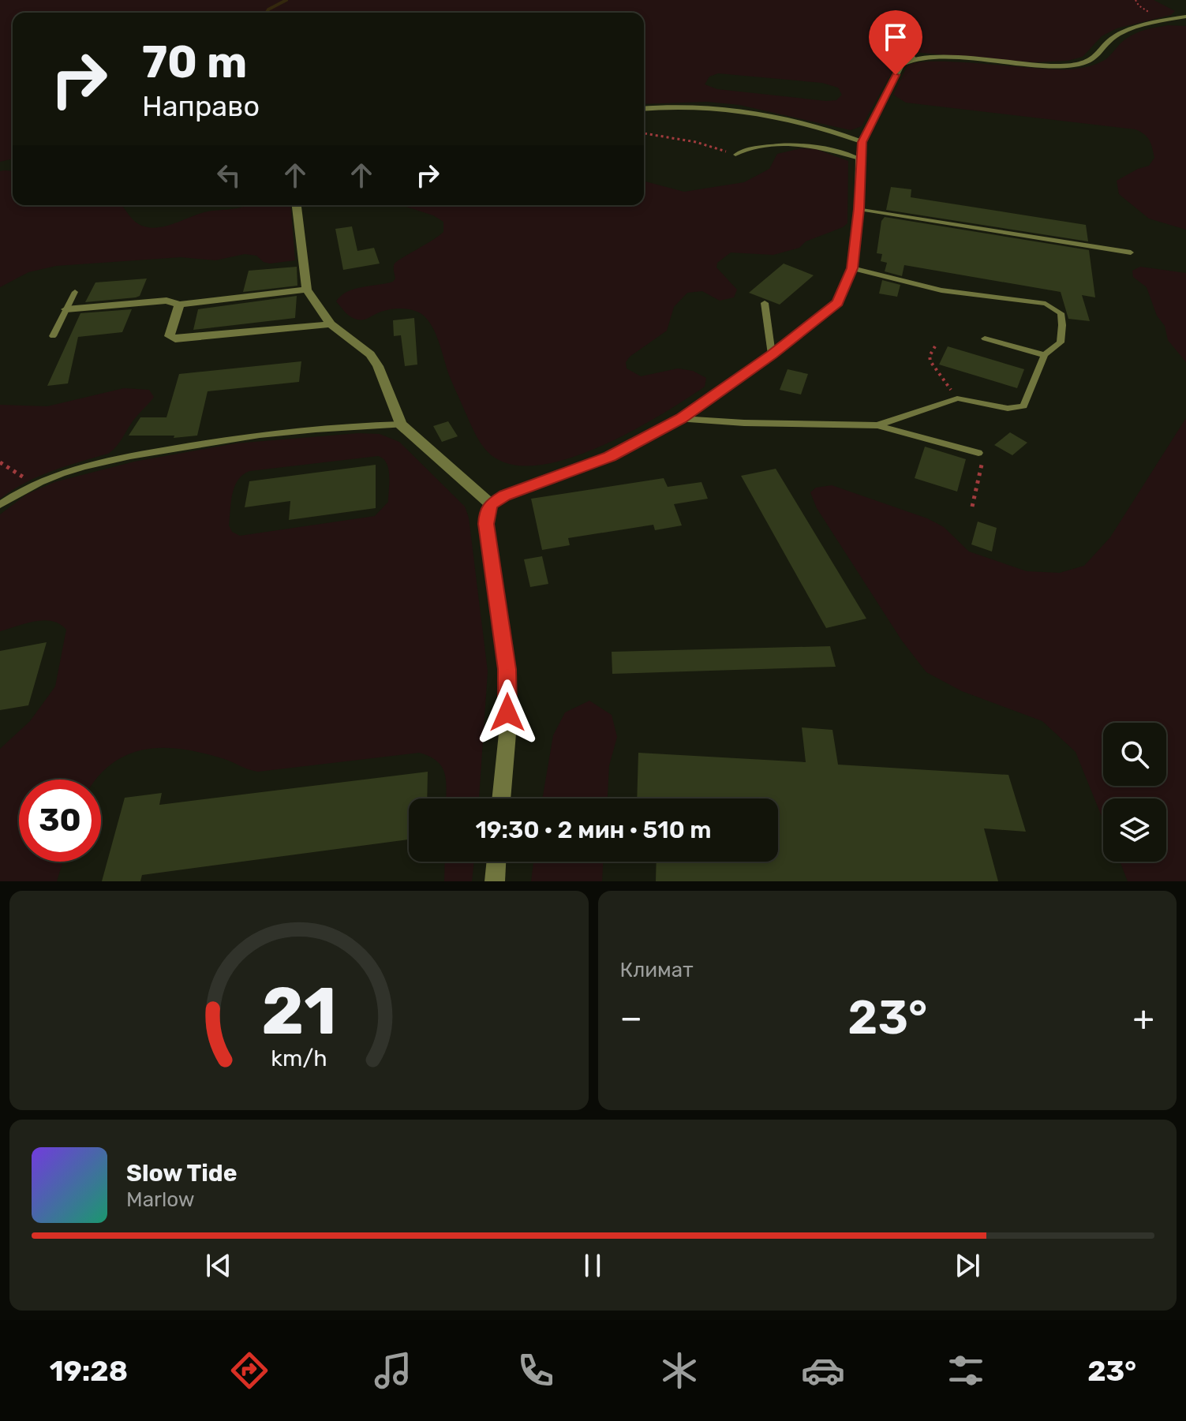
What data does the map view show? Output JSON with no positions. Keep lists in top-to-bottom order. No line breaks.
{"page":{"turn":["70 m","Направо"],"limit":"30","trip":"19:30 · 2 мин · 510 m","tile":"Климат","heat":["−","23°","+"],"song":["Slow Tide","Marlow"],"tabs":["19:28","23°"],"gauge":["21","km/h"]}}
